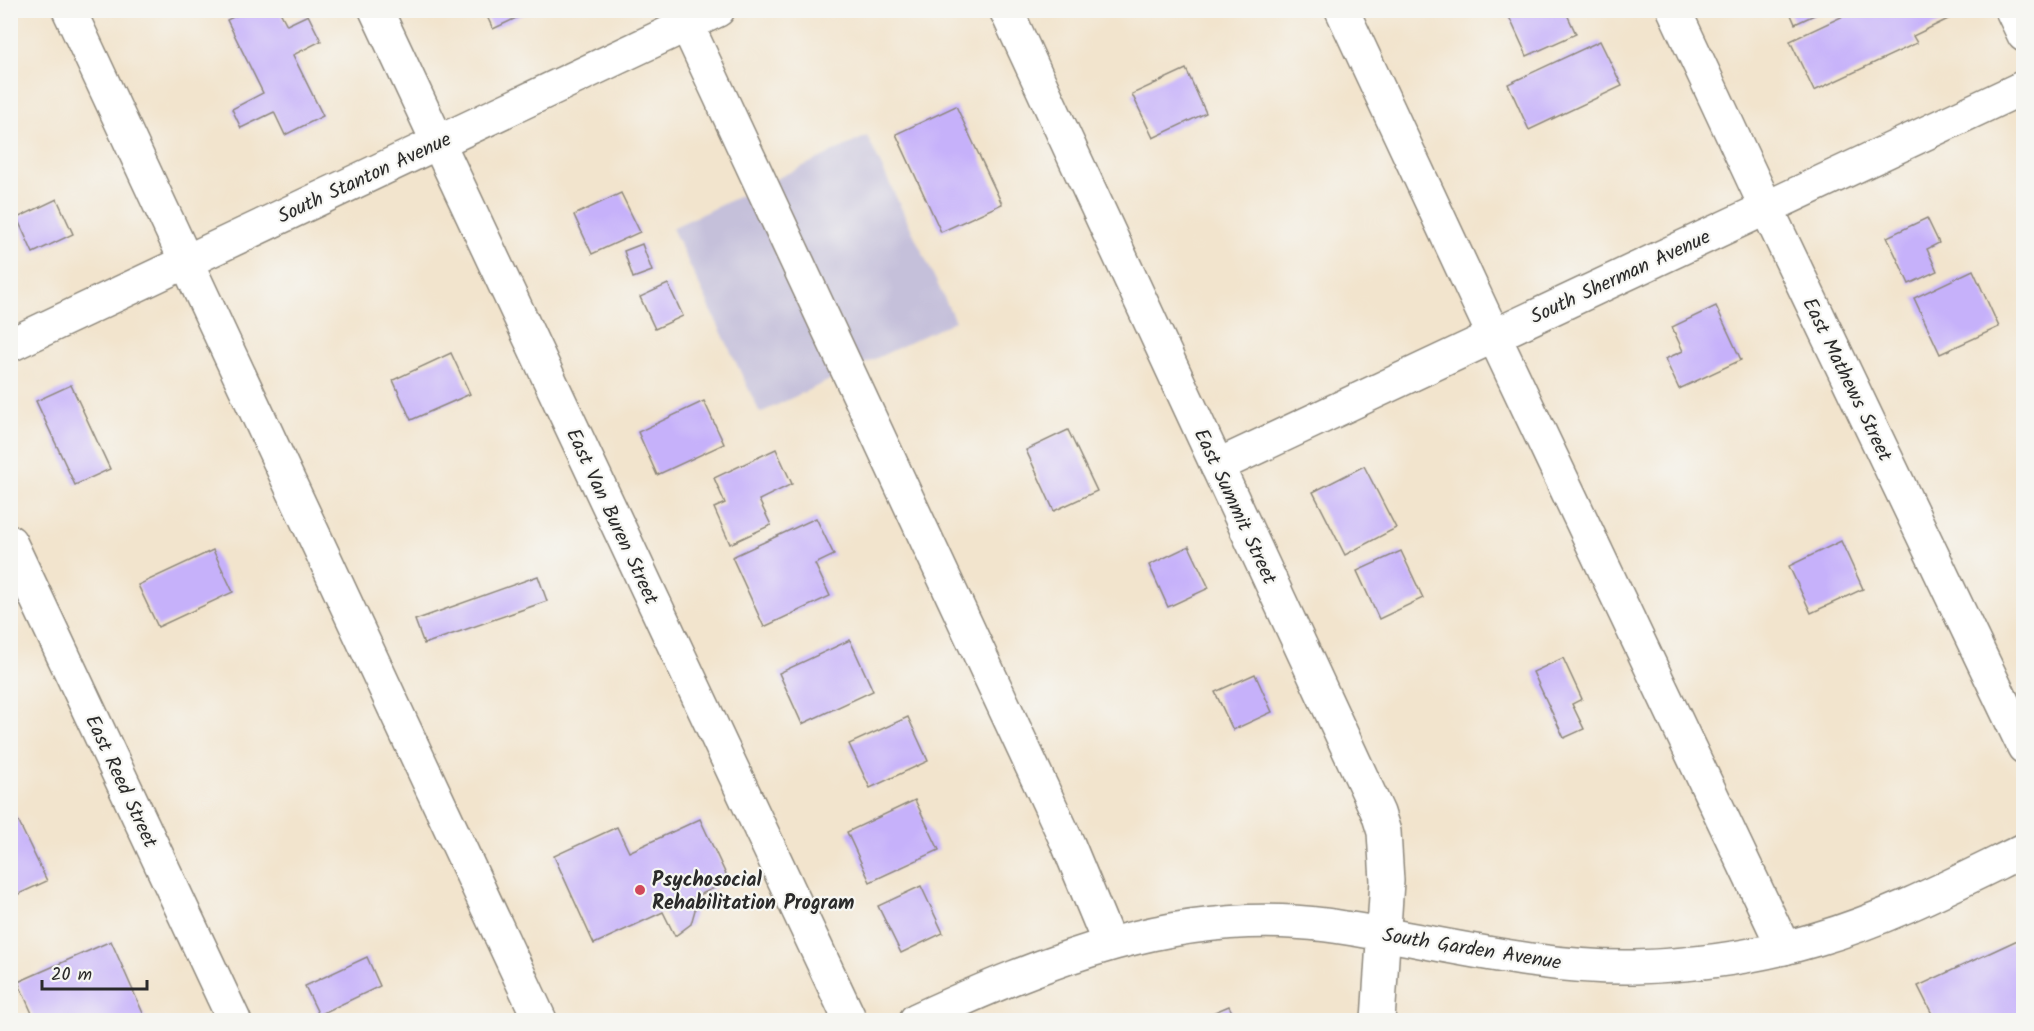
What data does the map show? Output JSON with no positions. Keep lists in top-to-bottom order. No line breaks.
{"streets":{"street":["South Stanton Avenue","South Sherman Avenue","East Mathews Street","East Summit Street","East Van Buren Street","East Reed Street","South Garden Avenue"]},"crossings":[["South Stanton Avenue","East Van Buren Street"],["South Sherman Avenue","East Mathews Street"],["South Sherman Avenue","East Summit Street"],["East Summit Street","South Garden Avenue"]],"places":["Psychosocial Rehabilitation Program"],"scale_bar":"20 m"}
